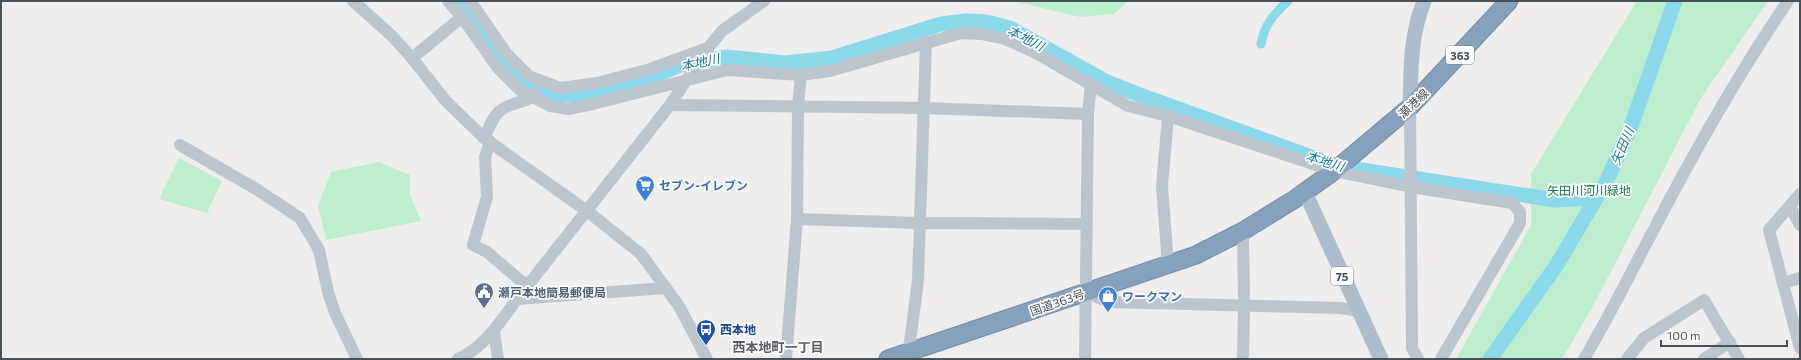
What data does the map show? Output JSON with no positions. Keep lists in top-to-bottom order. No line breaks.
{"streets":{"highway":["363","瀬港線","国道363号"],"main road":["75"]},"crossings":[["瀬港線","75"],["瀬港線","国道363号"],["75","国道363号"]],"districts":["西本地町一丁目"],"water":["本地川","矢田川"],"parks":["矢田川河川緑地"],"places":{"supermarket":["セブン-イレブン"],"public building":["瀬戸本地簡易郵便局"],"shop":["ワークマン"],"bus stop":["西本地"]},"scale_bar":"100 m"}
